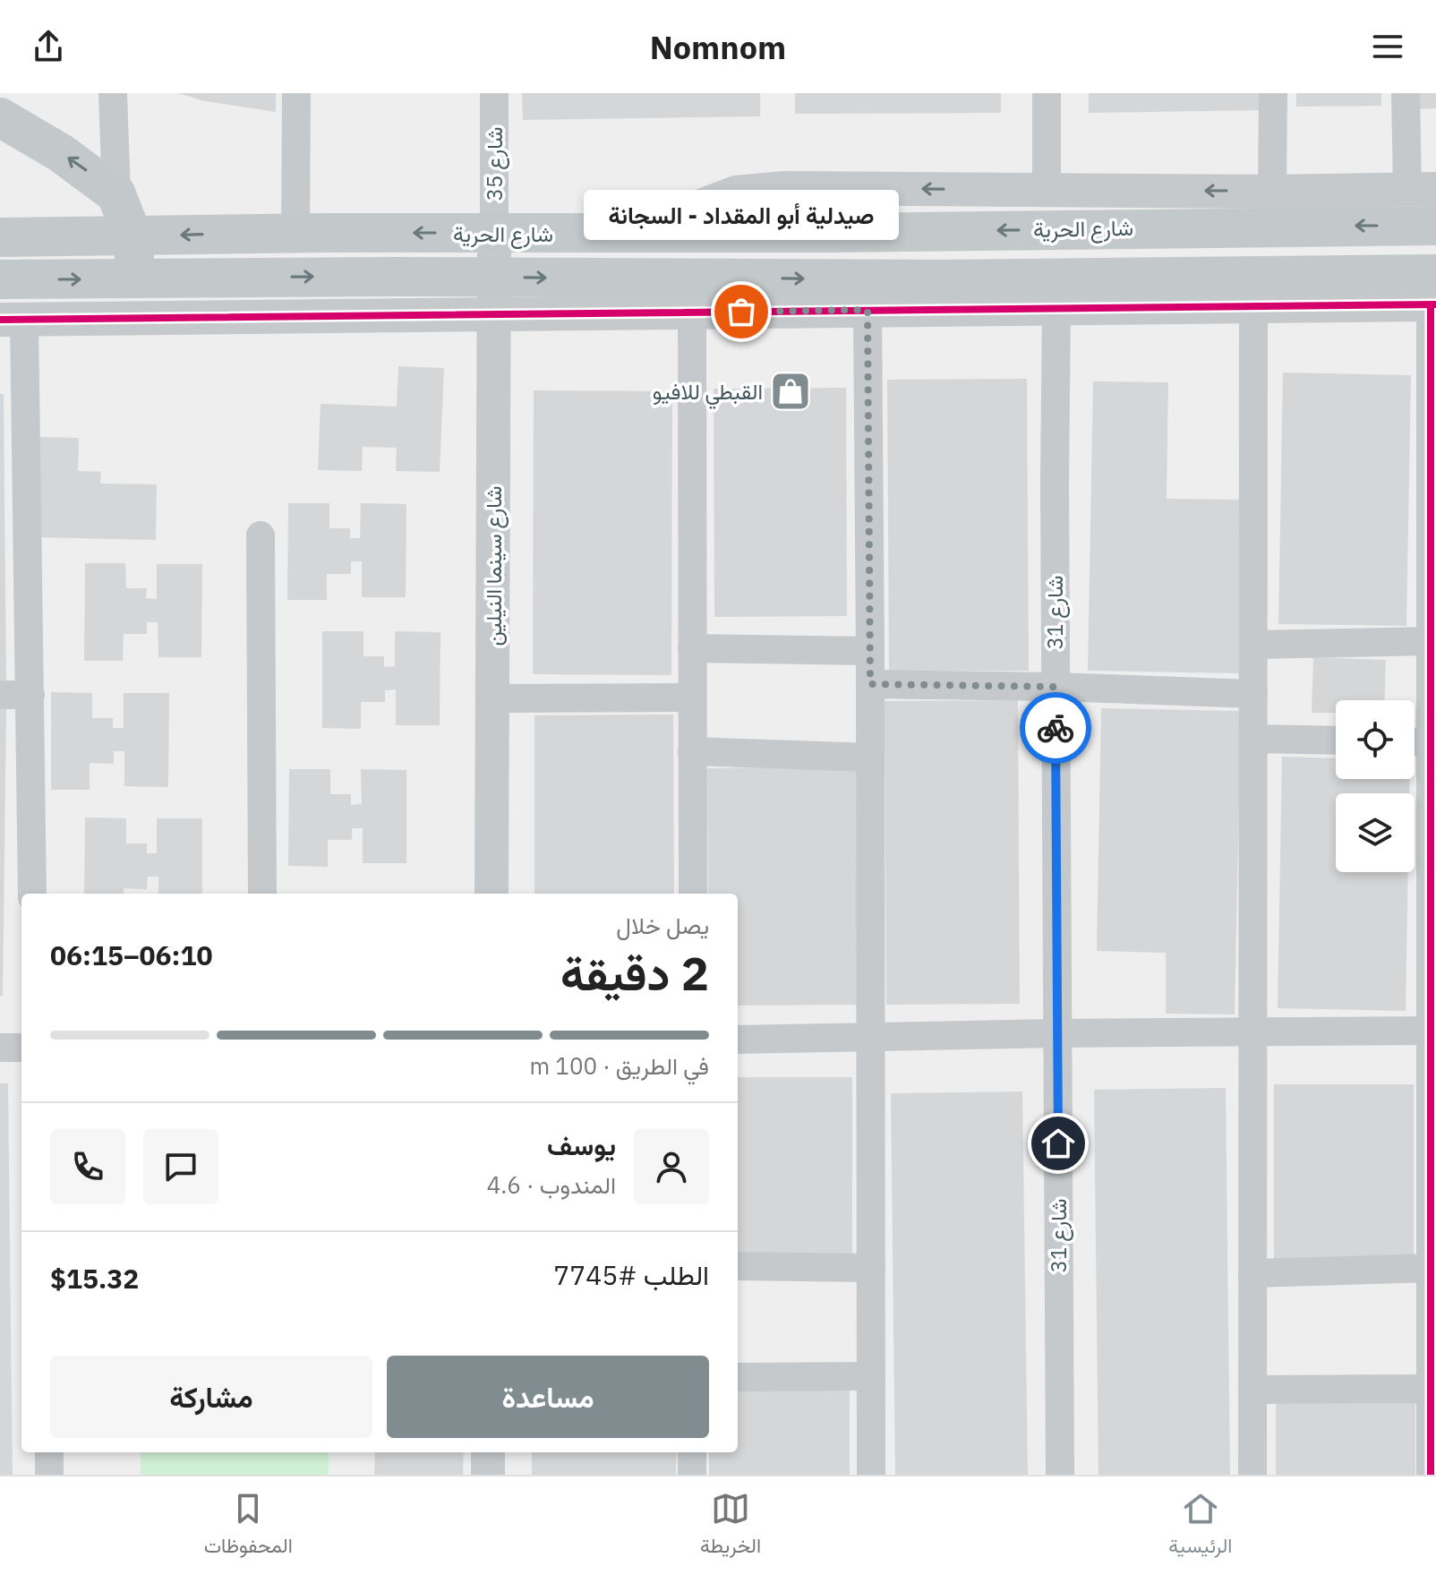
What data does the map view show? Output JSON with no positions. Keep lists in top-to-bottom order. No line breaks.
{"streets":{"main road":["شارع الحرية"],"street":["شارع 35","شارع سينما النيلين","شارع 31"]},"crossings":[["شارع 35","شارع الحرية"],["شارع 35","شارع سينما النيلين"],["شارع الحرية","شارع سينما النيلين"]],"places":{"other":["صيدلية أبو المقداد - السجانة"],"shop":["القبطي للافيو"]},"page":{"header":"Nomnom","bubble":"صيدلية أبو المقداد - السجانة","heading":["2 دقيقة","يصل خلال","06:10–06:15"],"panel":["يوسف","المندوب · 4.6","الطلب #7745","$15.32"],"bar":"في الطريق · 100 m","buttons":["مساعدة","مشاركة"],"tabs":["الرئيسية","الخريطة","المحفوظات"]}}
